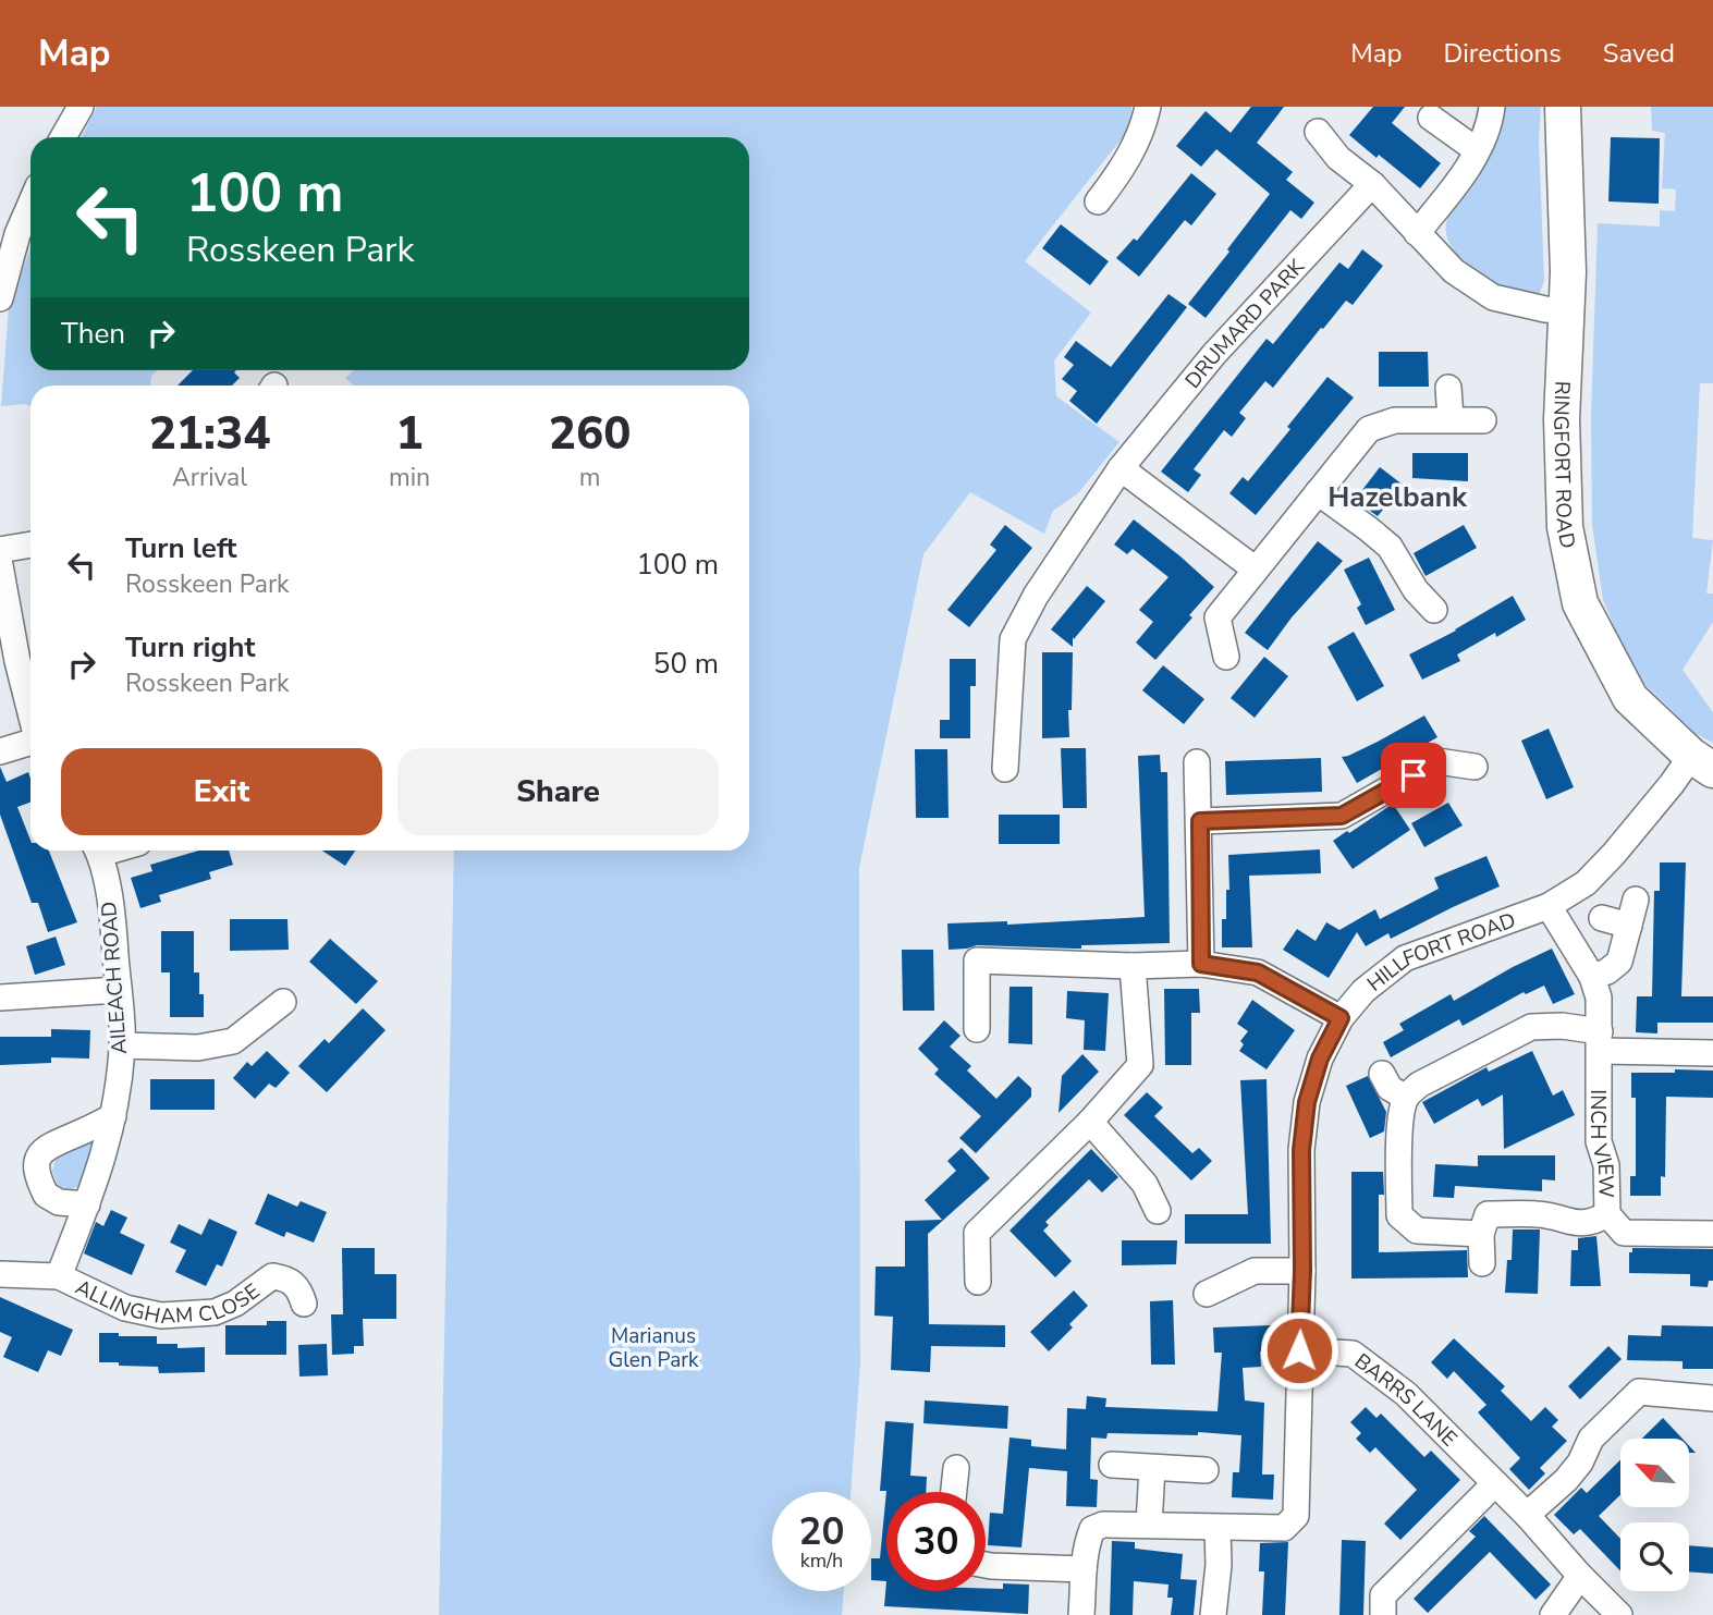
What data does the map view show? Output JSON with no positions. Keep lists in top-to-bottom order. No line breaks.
{"streets":{"street":["DRUMARD PARK","RINGFORT ROAD","HILLFORT ROAD","AILEACH ROAD","INCH VIEW","ALLINGHAM CLOSE","BARRS LANE"]},"crossings":[["RINGFORT ROAD","HILLFORT ROAD"],["HILLFORT ROAD","INCH VIEW"],["HILLFORT ROAD","BARRS LANE"],["AILEACH ROAD","ALLINGHAM CLOSE"]],"districts":["Hazelbank"],"parks":["Marianus Glen Park"],"north":"top left","page":{"header":"Map","nav":["Map","Directions","Saved"],"turn":["100 m","Rosskeen Park"],"then":"Then","eta":["21:34","Arrival","1","min","260","m"],"list":[{"name":"Turn left","note":"Rosskeen Park","value":"100 m"},{"name":"Turn right","note":"Rosskeen Park","value":"50 m"}],"buttons":["Exit","Share"],"speed":"20 km/h","limit":"30"}}
